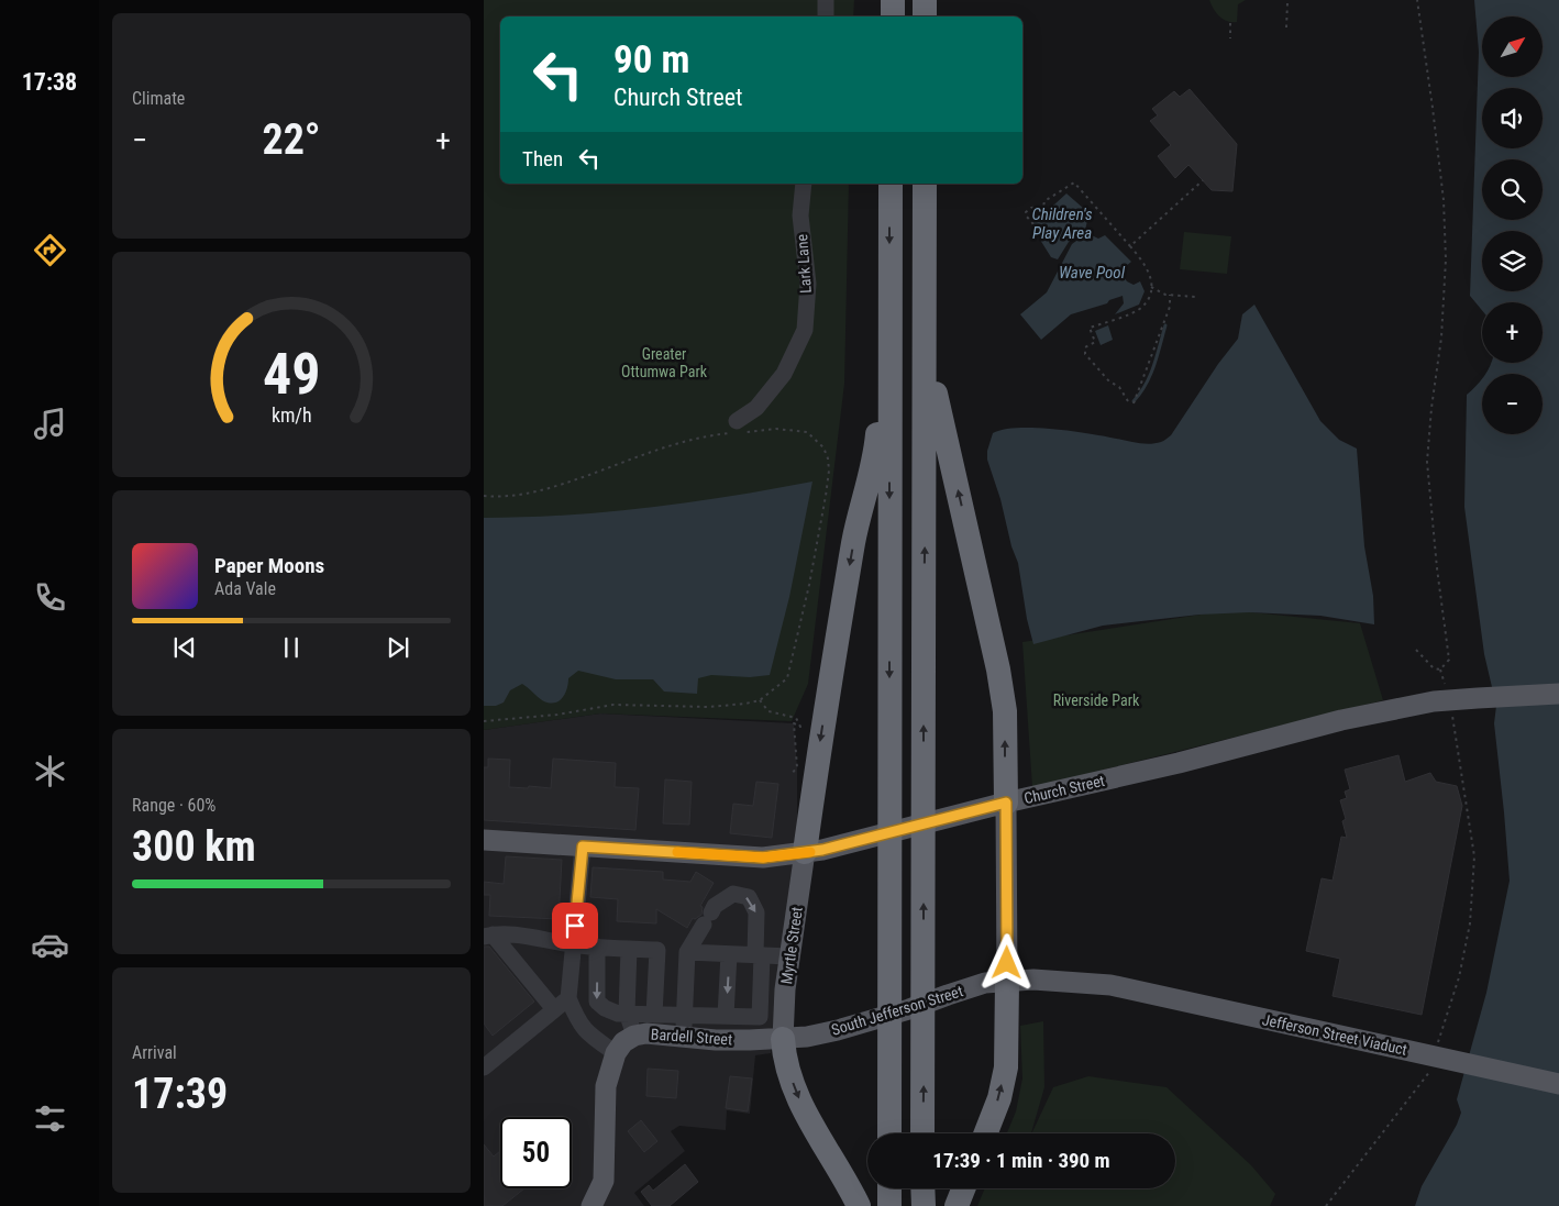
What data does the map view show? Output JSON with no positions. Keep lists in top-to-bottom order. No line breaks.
{"streets":{"main road":["Church Street","Myrtle Street","South Jefferson Street","Jefferson Street Viaduct","Bardell Street"],"street":["Lark Lane"]},"crossings":[["Church Street","Myrtle Street"],["Myrtle Street","South Jefferson Street"],["Myrtle Street","Bardell Street"],["South Jefferson Street","Jefferson Street Viaduct"],["South Jefferson Street","Bardell Street"]],"water":["Children's Play Area","Wave Pool"],"parks":["Greater Ottumwa Park","Riverside Park"],"north":"top right","page":{"tabs":"17:38","tile":["Climate",["Range · 60%","300 km"],["Arrival","17:39"]],"map_buttons":["+","−"],"turn":["90 m","Church Street"],"heat":["−","22°","+"],"then":"Then","song":["Paper Moons","Ada Vale"],"limit":"50","trip":"17:39 · 1 min · 390 m","gauge":["49","km/h"]}}
